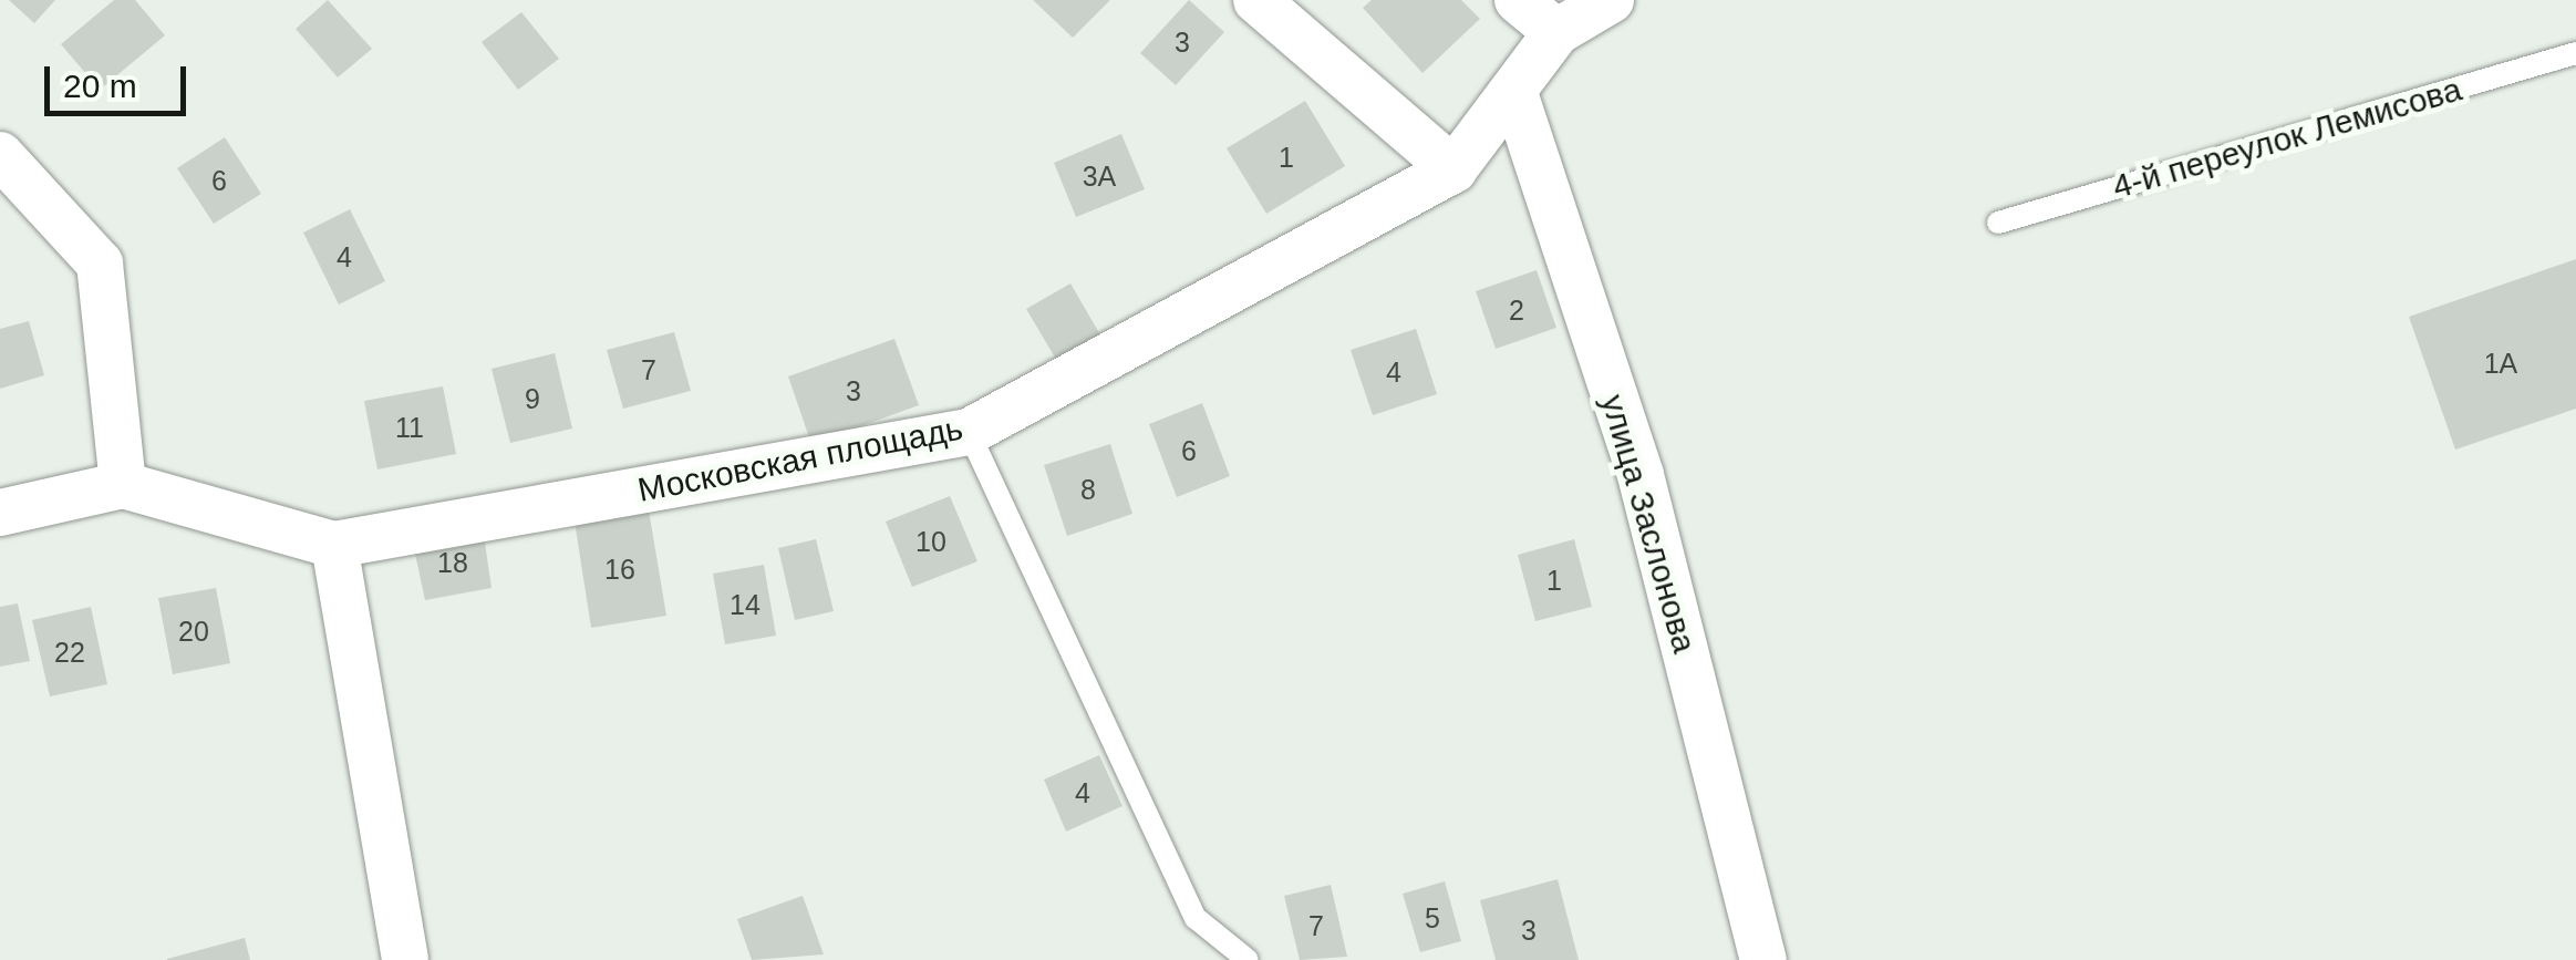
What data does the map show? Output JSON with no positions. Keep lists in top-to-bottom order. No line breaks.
{"streets":{"street":["Московская площадь","улица Заслонова"],"lane":["4-й переулок Лемисова"]},"crossings":[["Московская площадь","улица Заслонова"]],"house_numbers":["3","1","3А","6","4","2","1А","7","4","3","9","11","6","8","10","18","16","1","14","20","22","4","5","7","3"],"scale_bar":"20 m"}
